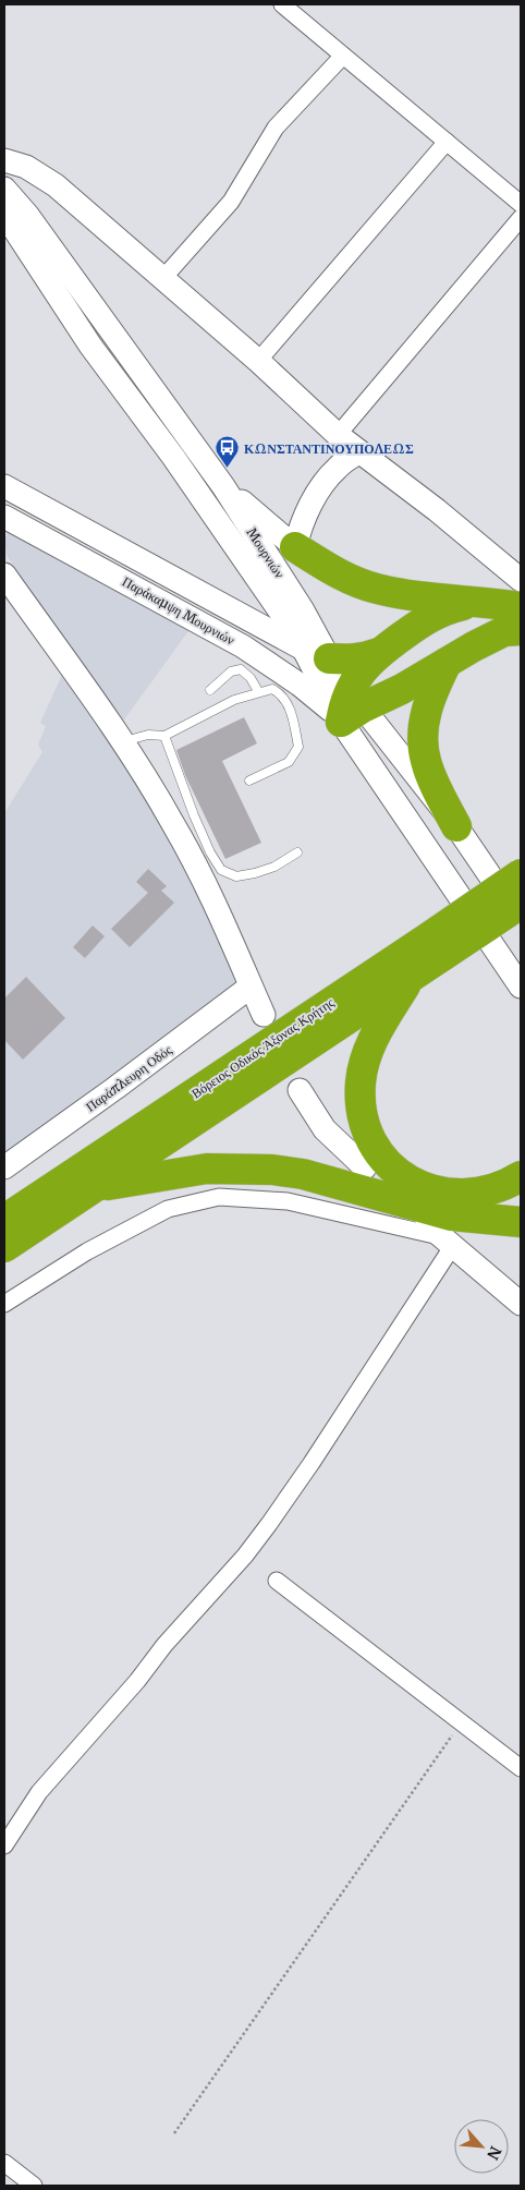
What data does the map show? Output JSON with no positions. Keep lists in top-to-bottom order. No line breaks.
{"streets":{"highway":["Βόρειος Οδικός Άξονας Κρήτης"],"street":["Μουρνιών","Παράκαμψη Μουρνιών","Παράπλευρη Οδός"]},"crossings":[["Μουρνιών","Παράκαμψη Μουρνιών"]],"places":{"bus stop":["ΚΩΝΣΤΑΝΤΙΝΟΥΠΟΛΕΩΣ"]},"north":"bottom right"}
